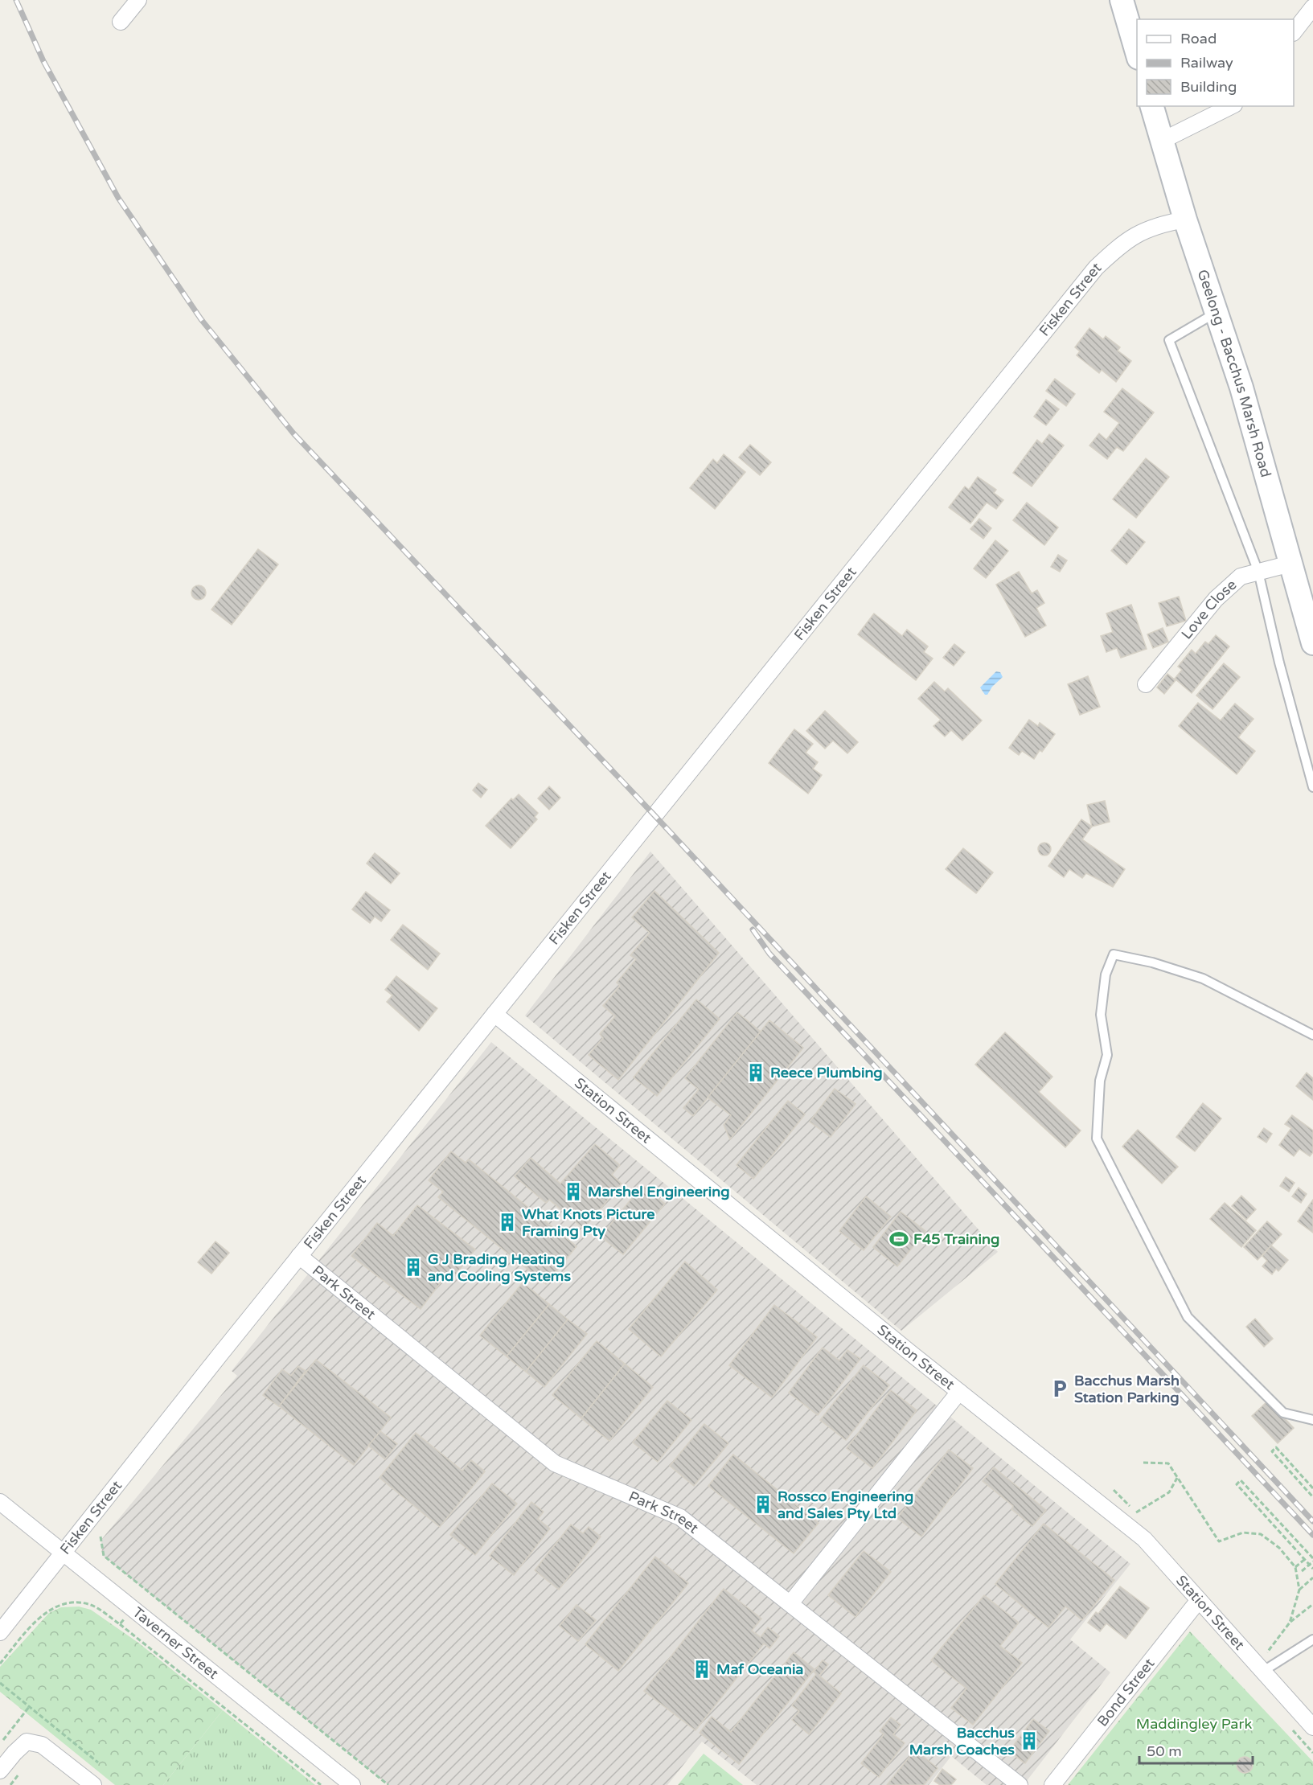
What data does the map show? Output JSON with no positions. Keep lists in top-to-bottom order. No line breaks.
{"streets":{"main road":["Geelong - Bacchus Marsh Road"],"street":["Fisken Street","Love Close","Station Street","Park Street","Taverner Street","Bond Street"]},"crossings":[["Fisken Street","Geelong - Bacchus Marsh Road"],["Fisken Street","Station Street"],["Fisken Street","Park Street"],["Fisken Street","Taverner Street"],["Geelong - Bacchus Marsh Road","Love Close"],["Station Street","Bond Street"]],"parks":["Maddingley Park"],"places":{"building":["Reece Plumbing","Marshel Engineering","What Knots Picture Framing Pty","G J Brading Heating and Cooling Systems","Rossco Engineering and Sales Pty Ltd","Maf Oceania","Bacchus Marsh Coaches"],"sports":["F45 Training"],"parking":["Bacchus Marsh Station Parking"]},"legend":["Road","Railway","Building"],"scale_bar":"50 m"}
